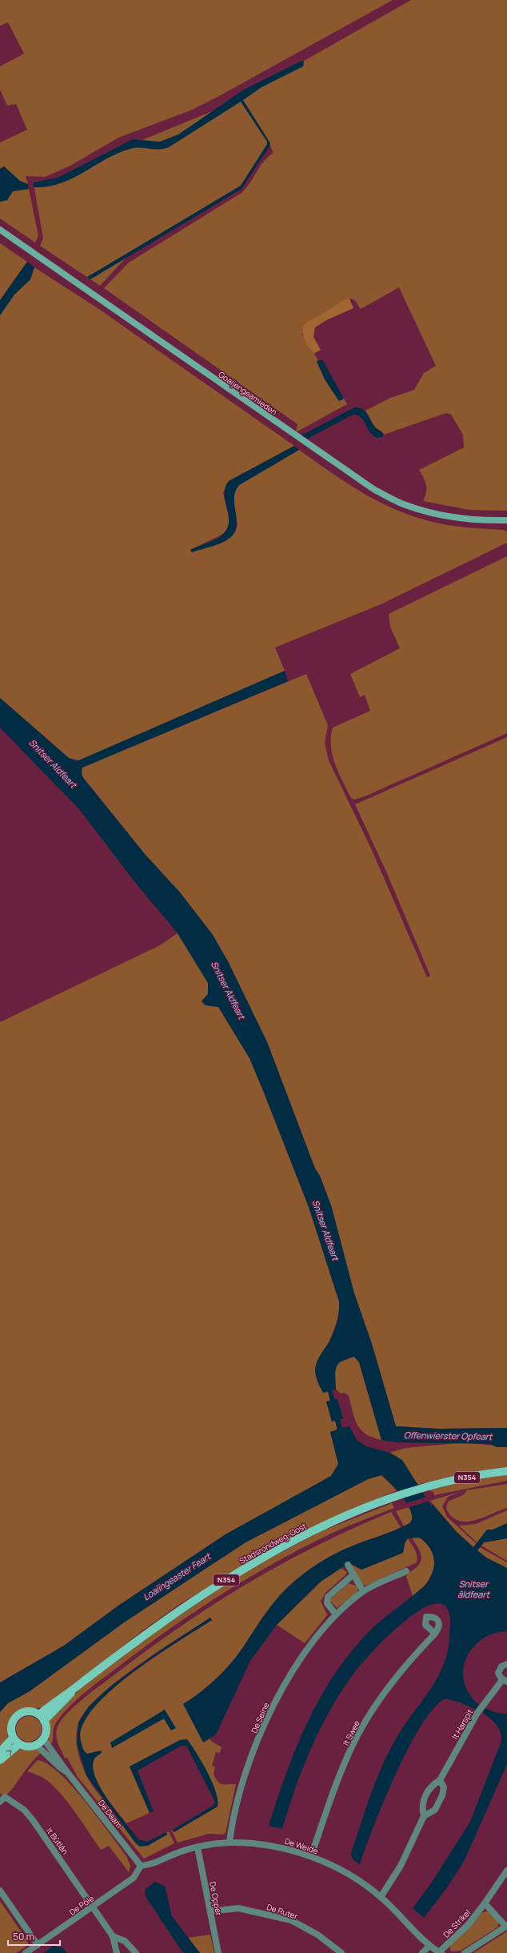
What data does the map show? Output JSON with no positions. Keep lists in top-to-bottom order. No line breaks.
{"streets":{"main road":["N354","Stadsrondweg-Oost"],"street":["Goaijengeamieden","De Seine","It Harspit","It Swee","De Daam","It Bûtlân","De Weide","De Opper","De Pôle","De Ruter","De Strikel"]},"crossings":[["Stadsrondweg-Oost","De Daam"],["De Seine","De Weide"],["It Harspit","De Weide"],["It Swee","De Weide"],["De Daam","De Weide"],["De Daam","De Pôle"],["It Bûtlân","De Pôle"],["De Weide","De Opper"],["De Weide","De Pôle"],["De Weide","De Strikel"],["De Opper","De Ruter"]],"water":["Snitser Aldfeart","Offenwierster Opfeart","Loaiïngeaster Feart","Snitser âldfeart"],"scale_bar":"50 m"}
